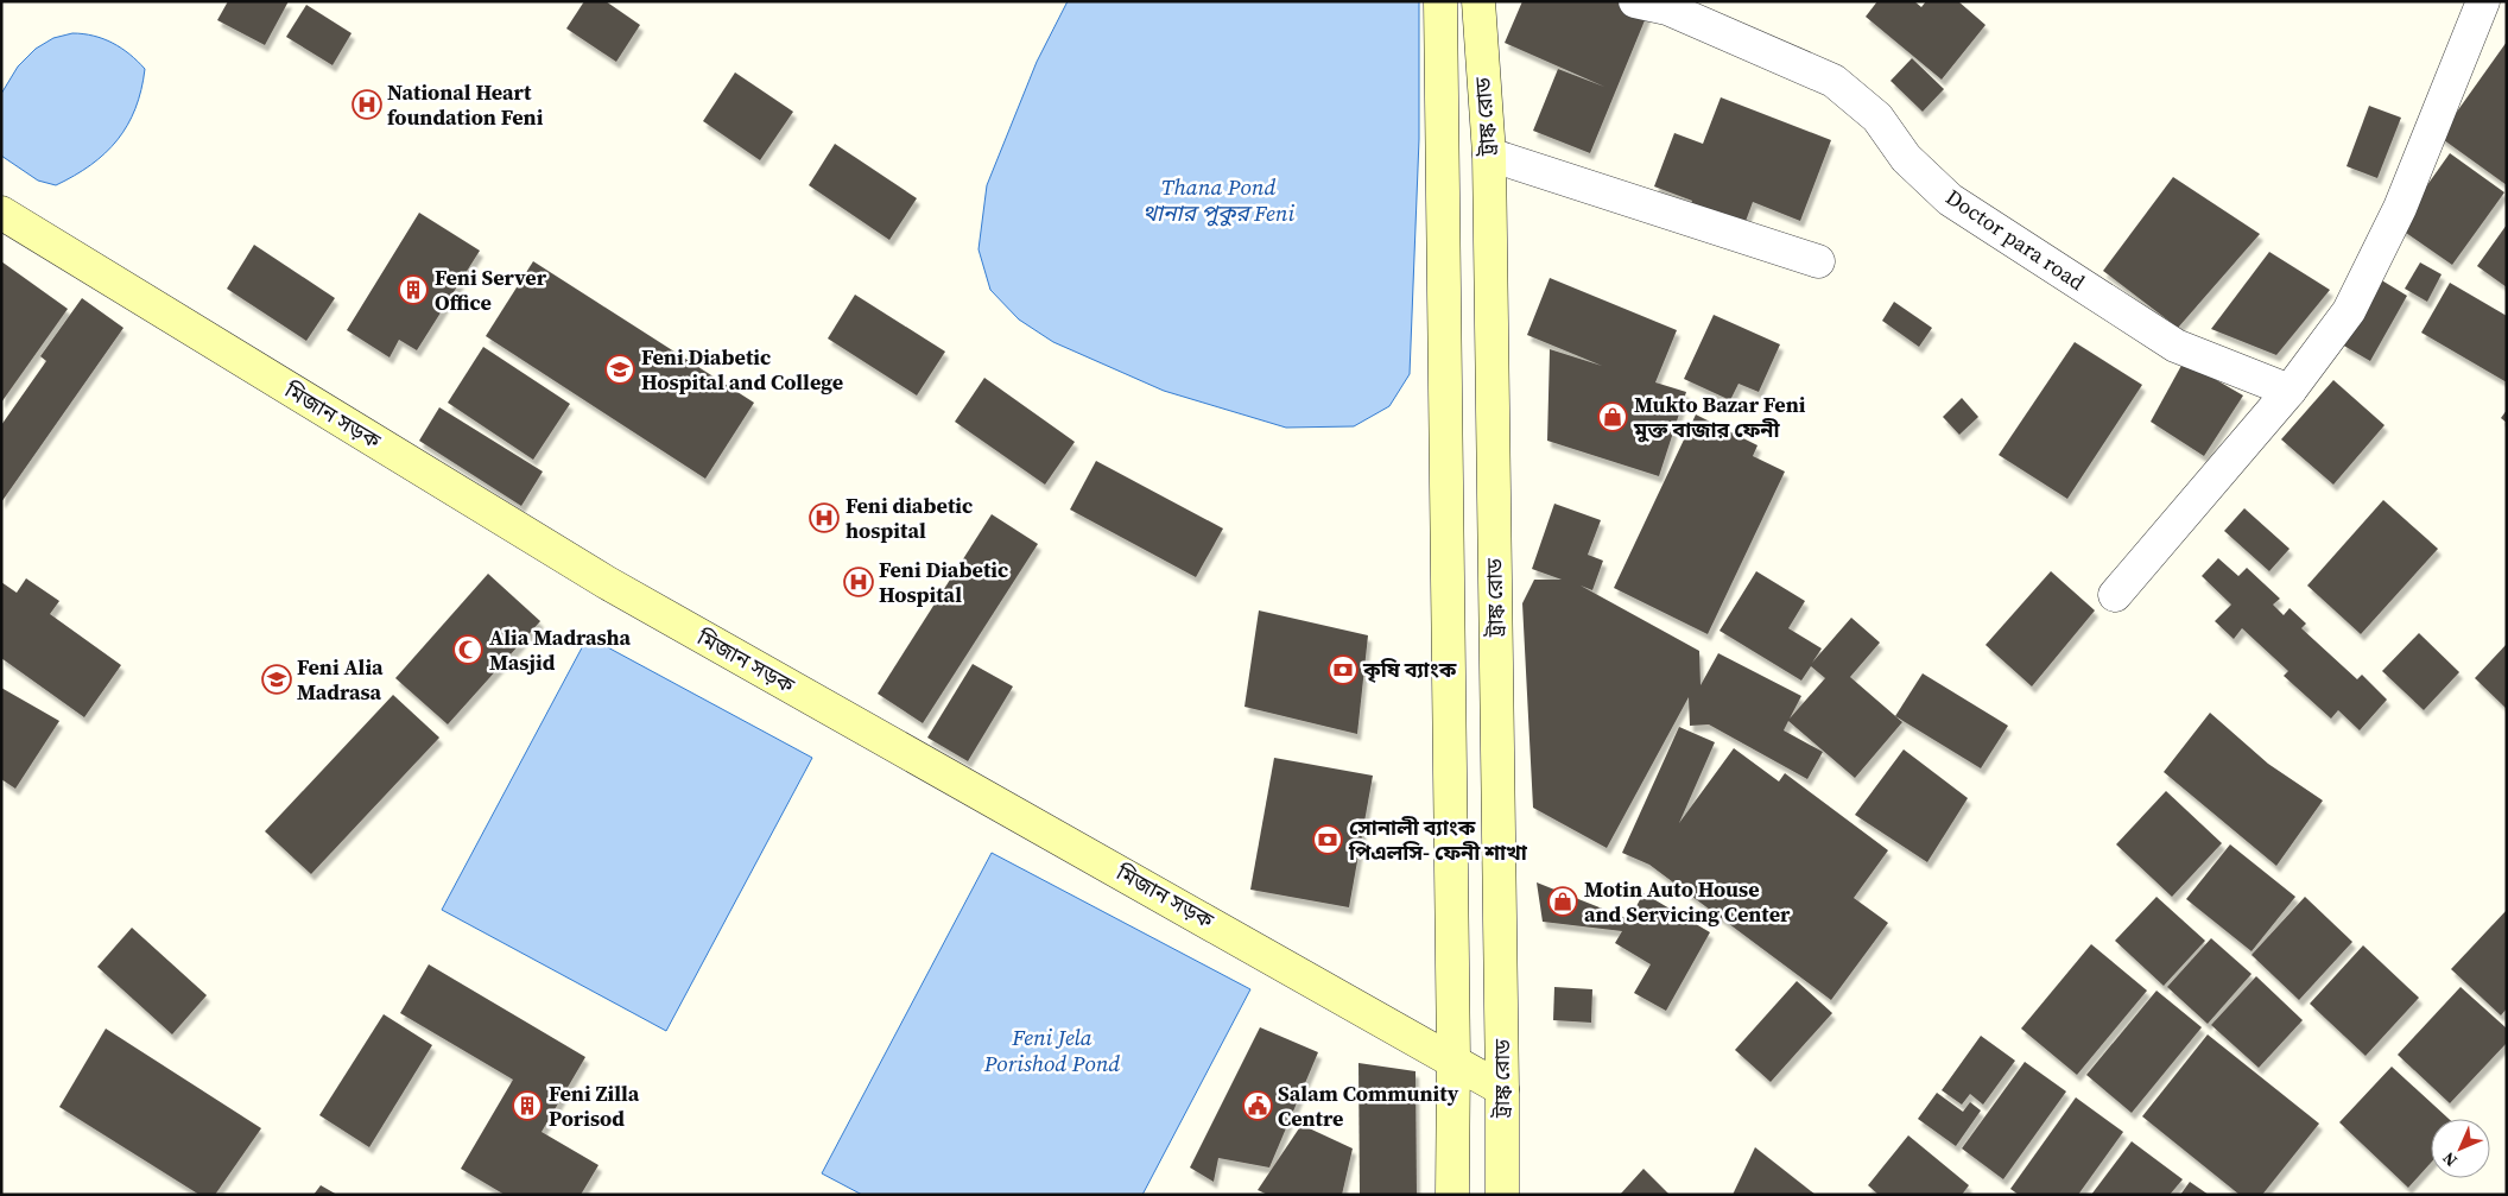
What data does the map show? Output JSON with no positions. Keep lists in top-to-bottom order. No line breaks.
{"streets":{"main road":["ট্রাঙ্ক রোড","মিজান সড়ক"],"street":["Doctor para road"]},"crossings":[["ট্রাঙ্ক রোড","মিজান সড়ক"]],"water":["Thana Pond থানার পুকুর Feni","Feni Jela Porishod Pond"],"places":{"hospital":["National Heart foundation Feni","Feni diabetic hospital","Feni Diabetic Hospital"],"building":["Feni Server Office","Feni Zilla Porisod"],"school or university":["Feni Diabetic Hospital and College","Feni Alia Madrasa"],"shop":["Mukto Bazar Feni মুক্ত বাজার ফেনী","Motin Auto House and Servicing Center"],"mosque":["Alia Madrasha Masjid"],"bank":["কৃষি ব্যাংক","সোনালী ব্যাংক পিএলসি- ফেনী শাখা"],"public building":["Salam Community Centre"]},"north":"bottom left"}
